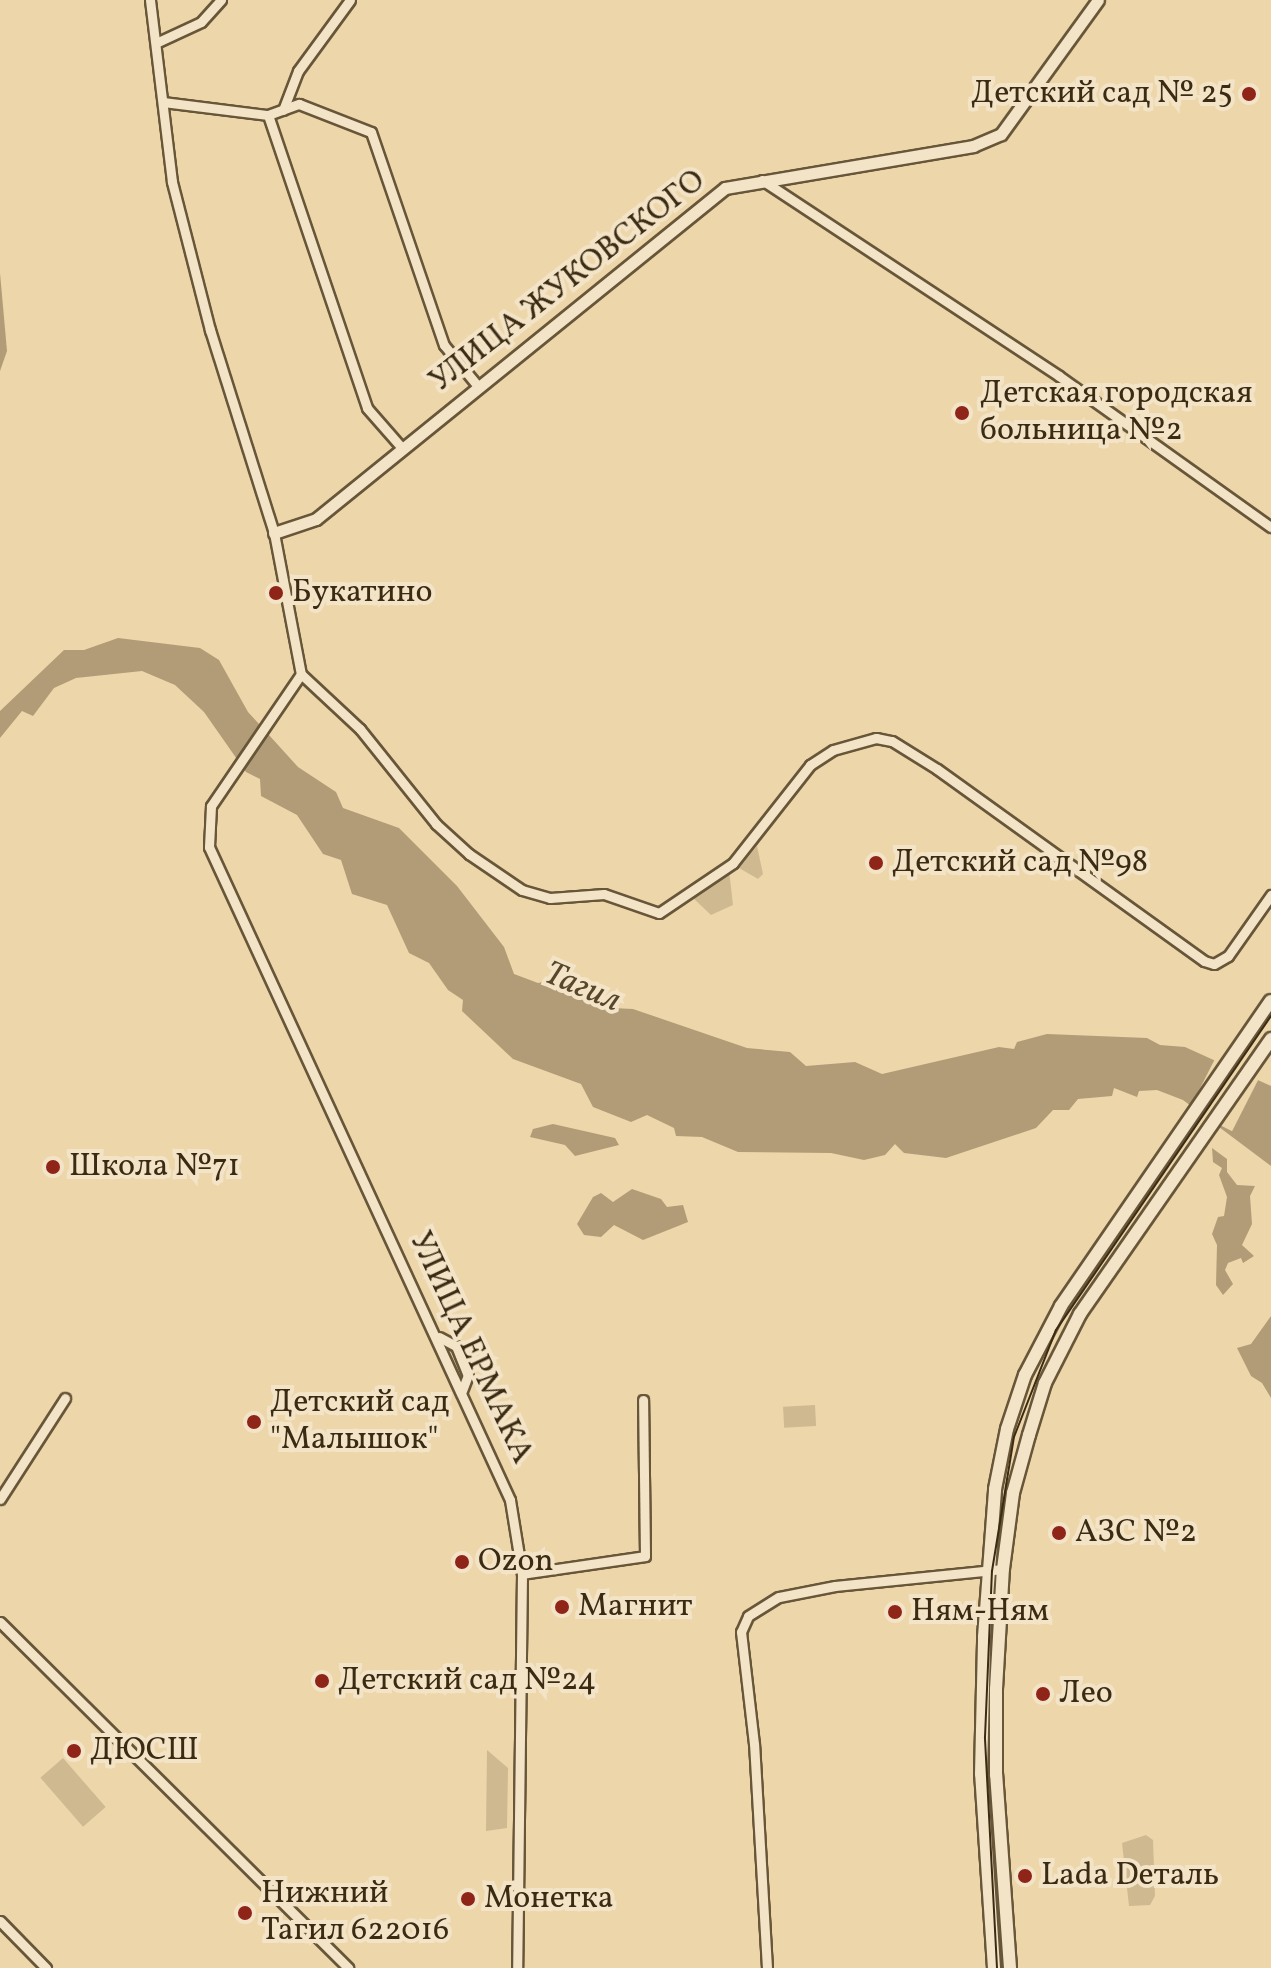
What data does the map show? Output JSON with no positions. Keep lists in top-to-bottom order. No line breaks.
{"streets":{"street":["УЛИЦА ЖУКОВСКОГО","УЛИЦА ЕРМАКА"]},"water":["Тагил"],"places":["Детский сад № 25","Детская городская больница №2","Букатино","Детский сад №98","Школа №71","Детский сад \"Малышок\"","АЗС №2","Ozon","Магнит","Ням-Ням","Детский сад №24","Лео","ДЮСШ","Lada Dеталь","Монетка","Нижний Тагил 622016"]}
